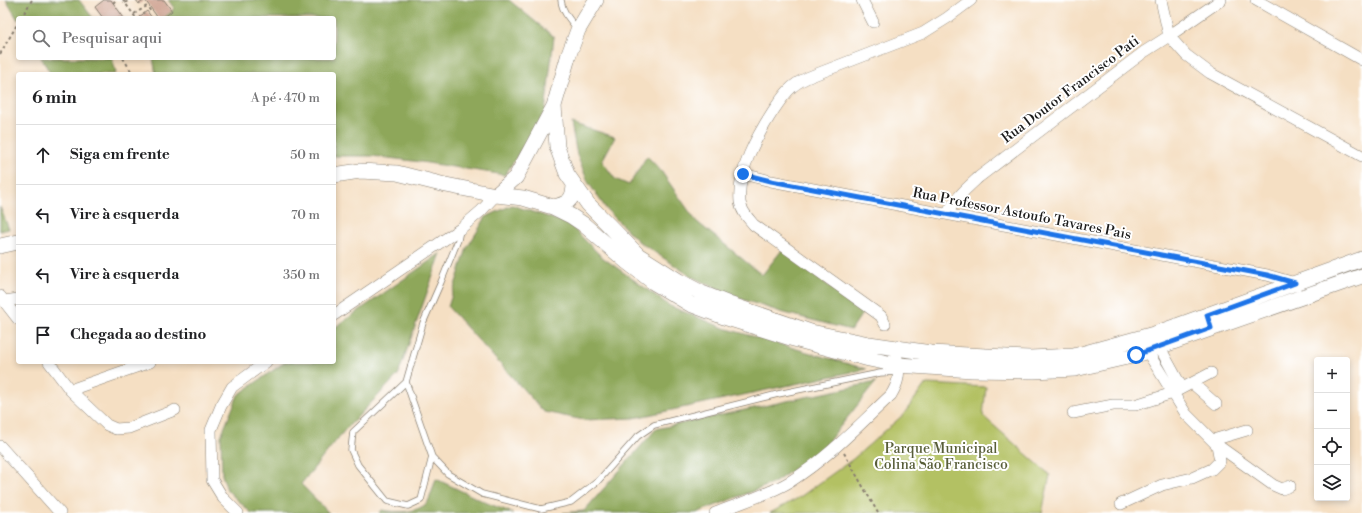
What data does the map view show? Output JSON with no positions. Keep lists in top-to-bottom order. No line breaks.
{"streets":{"street":["Rua Doutor Francisco Pati","Rua Professor Astoufo Tavares Pais"]},"crossings":[["Rua Doutor Francisco Pati","Rua Professor Astoufo Tavares Pais"]],"parks":["Parque Municipal Colina São Francisco"],"page":{"search":"Pesquisar aqui","heading":["6 min","A pé · 470 m"],"list":[["Siga em frente","50 m"],["Vire à esquerda","70 m"],["Vire à esquerda","350 m"],"Chegada ao destino"],"map_buttons":["+","−"]}}
